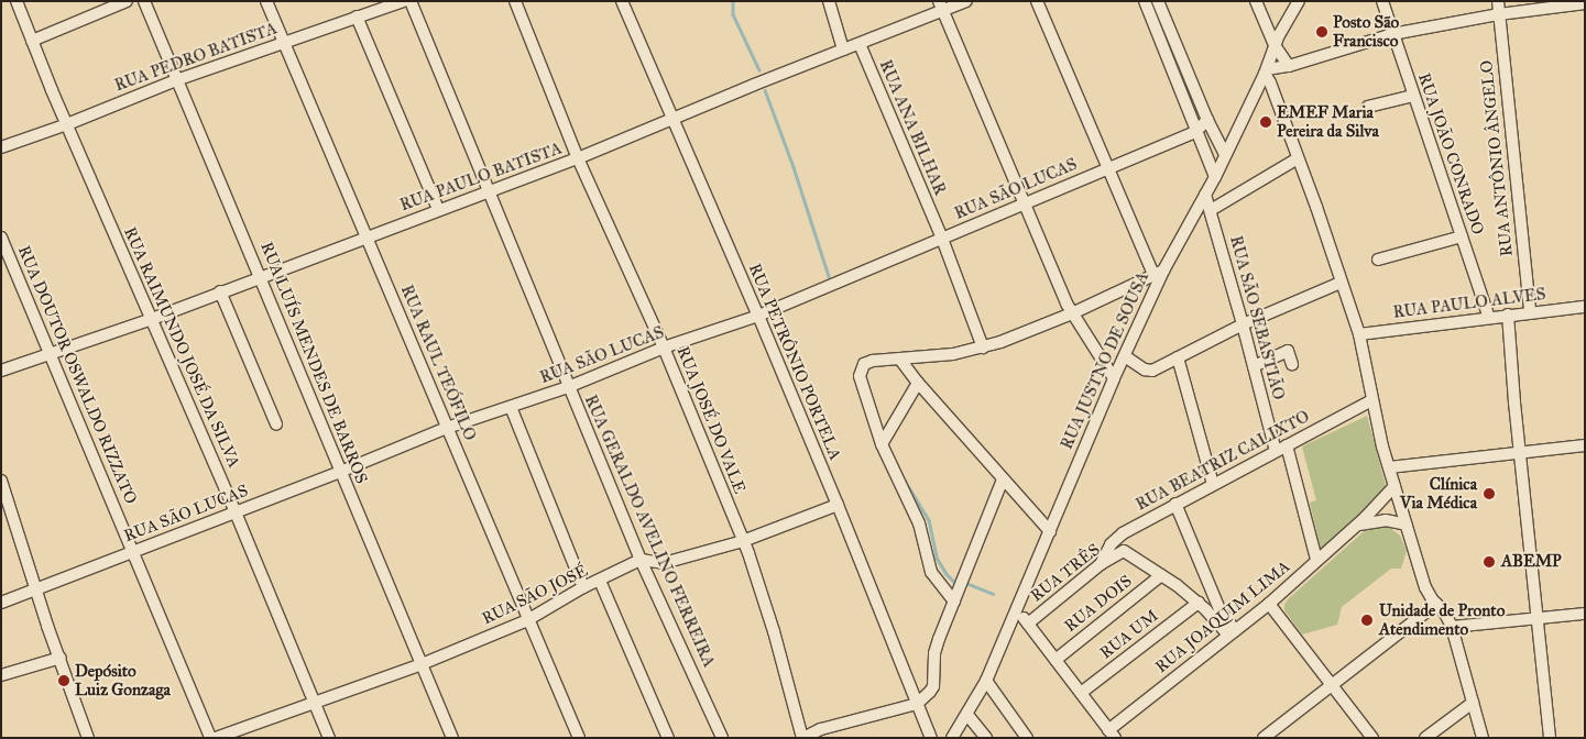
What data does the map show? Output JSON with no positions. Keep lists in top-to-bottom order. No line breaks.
{"streets":{"street":["RUA PEDRO BATISTA","RUA ANA BILHAR","RUA JOÃO CONRADO","RUA ANTÔNIO ÂNGELO","RUA PAULO BATISTA","RUA SÃO LUCAS","RUA PAULO ALVES","RUA SÃO SEBASTIÃO","RUA RAIMUNDO JOSÉ DA SILVA","RUA JUSTNO DE SOUSA","RUA PETRÔNIO PORTELA","RUA LUÍS MENDES DE BARROS","RUA RAUL TEÓFILO","RUA DOUTOR OSWALDO RIZZATO","RUA JOSÉ DO VALE","RUA BEATRIZ CALIXTO","RUA GERALDO AVELINO FERREIRA","RUA TRÊS","RUA SÃO JOSÉ","RUA DOIS","RUA JOAQUIM LIMA","RUA UM"]},"crossings":[["RUA PEDRO BATISTA","RUA RAIMUNDO JOSÉ DA SILVA"],["RUA PEDRO BATISTA","RUA LUÍS MENDES DE BARROS"],["RUA PEDRO BATISTA","RUA RAUL TEÓFILO"],["RUA ANA BILHAR","RUA PAULO BATISTA"],["RUA ANA BILHAR","RUA SÃO LUCAS"],["RUA JOÃO CONRADO","RUA PAULO ALVES"],["RUA ANTÔNIO ÂNGELO","RUA PAULO ALVES"],["RUA PAULO BATISTA","RUA RAIMUNDO JOSÉ DA SILVA"],["RUA PAULO BATISTA","RUA PETRÔNIO PORTELA"],["RUA PAULO BATISTA","RUA LUÍS MENDES DE BARROS"],["RUA PAULO BATISTA","RUA RAUL TEÓFILO"],["RUA PAULO BATISTA","RUA DOUTOR OSWALDO RIZZATO"],["RUA PAULO BATISTA","RUA JOSÉ DO VALE"],["RUA PAULO BATISTA","RUA GERALDO AVELINO FERREIRA"],["RUA SÃO LUCAS","RUA RAIMUNDO JOSÉ DA SILVA"],["RUA SÃO LUCAS","RUA PETRÔNIO PORTELA"],["RUA SÃO LUCAS","RUA LUÍS MENDES DE BARROS"],["RUA SÃO LUCAS","RUA RAUL TEÓFILO"],["RUA SÃO LUCAS","RUA DOUTOR OSWALDO RIZZATO"],["RUA SÃO LUCAS","RUA JOSÉ DO VALE"],["RUA SÃO LUCAS","RUA GERALDO AVELINO FERREIRA"],["RUA SÃO SEBASTIÃO","RUA JUSTNO DE SOUSA"],["RUA SÃO SEBASTIÃO","RUA BEATRIZ CALIXTO"],["RUA RAIMUNDO JOSÉ DA SILVA","RUA SÃO JOSÉ"],["RUA PETRÔNIO PORTELA","RUA SÃO JOSÉ"],["RUA LUÍS MENDES DE BARROS","RUA SÃO JOSÉ"],["RUA RAUL TEÓFILO","RUA SÃO JOSÉ"],["RUA JOSÉ DO VALE","RUA SÃO JOSÉ"],["RUA BEATRIZ CALIXTO","RUA TRÊS"],["RUA GERALDO AVELINO FERREIRA","RUA SÃO JOSÉ"],["RUA TRÊS","RUA DOIS"]],"places":["Posto São Francisco","EMEF Maria Pereira da Silva","Clínica Via Médica","ABEMP","Unidade de Pronto Atendimento","Depósito Luiz Gonzaga"]}
